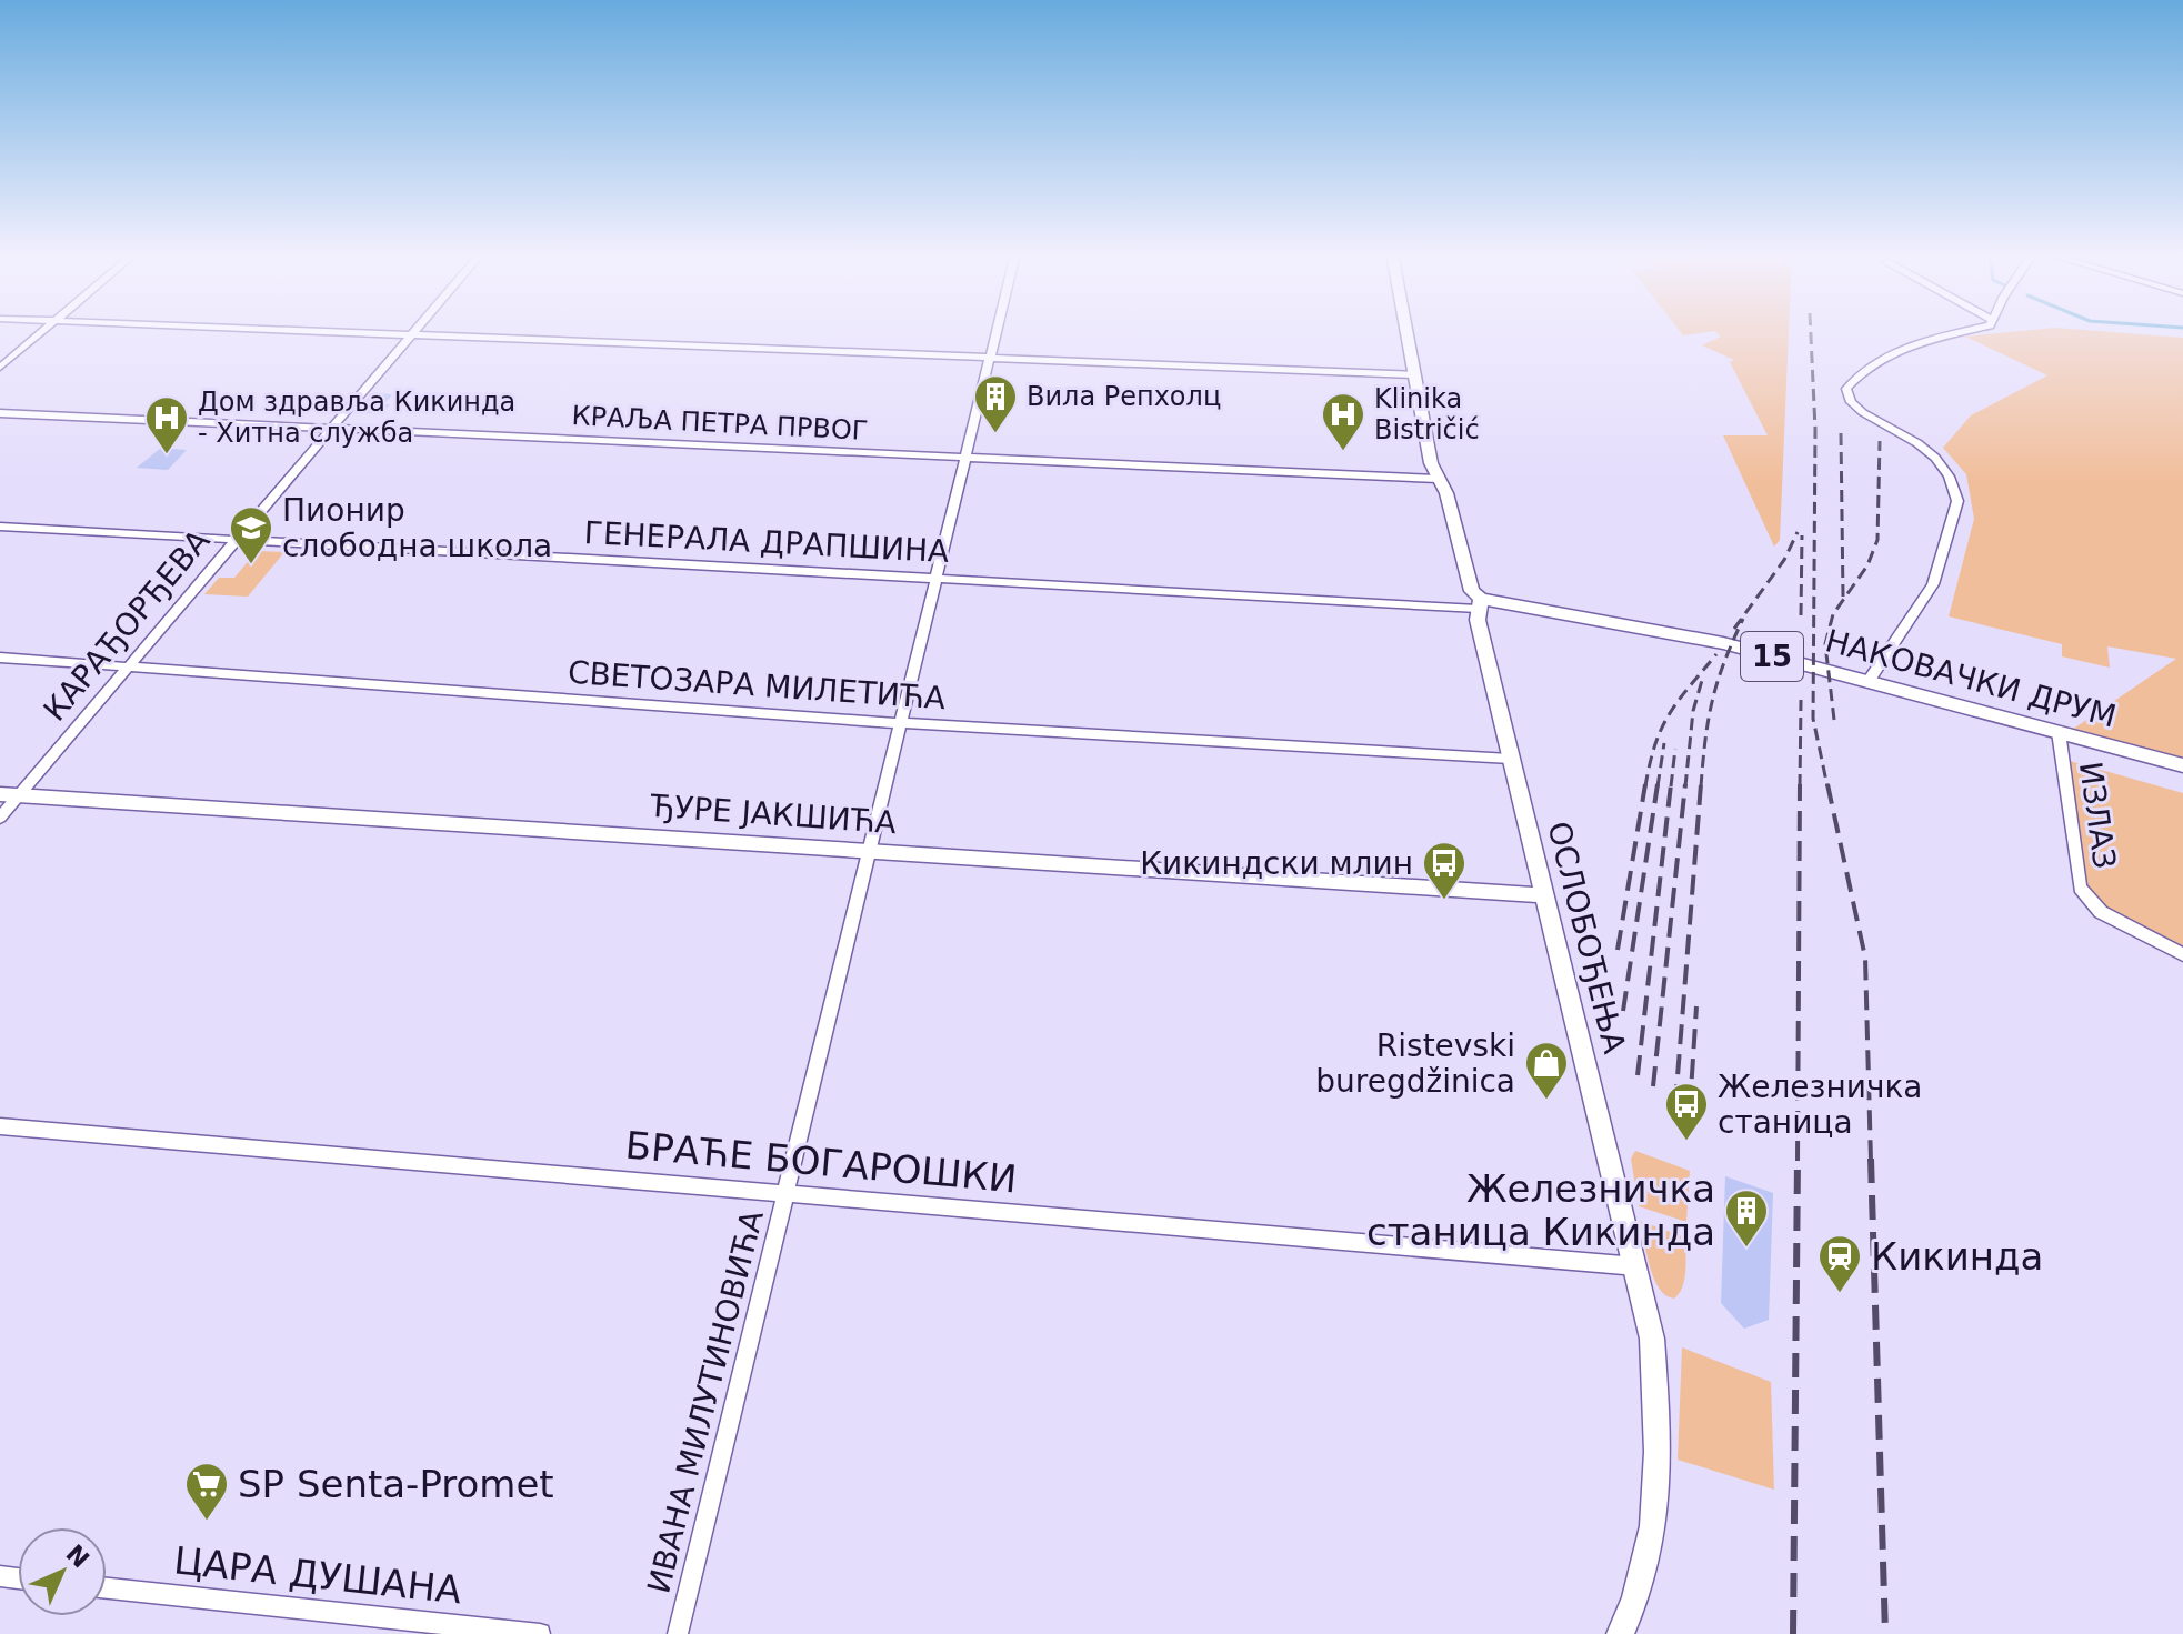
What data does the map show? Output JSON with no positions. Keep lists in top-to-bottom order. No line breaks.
{"streets":{"main road":["15","НАКОВАЧКИ ДРУМ","ЂУРЕ ЈАКШИЋА","ОСЛОБОЂЕЊА"],"street":["КРАЉА ПЕТРА ПРВОГ","ГЕНЕРАЛА ДРАПШИНА","КАРАЂОРЂЕВА","СВЕТОЗАРА МИЛЕТИЋА","ИЗЛАЗ","БРАЋЕ БОГАРОШКИ","ИВАНА МИЛУТИНОВИЋА","ЦАРА ДУШАНА"]},"crossings":[["КРАЉА ПЕТРА ПРВОГ","КАРАЂОРЂЕВА"],["КРАЉА ПЕТРА ПРВОГ","ОСЛОБОЂЕЊА"],["КРАЉА ПЕТРА ПРВОГ","ИВАНА МИЛУТИНОВИЋА"],["ГЕНЕРАЛА ДРАПШИНА","КАРАЂОРЂЕВА"],["ГЕНЕРАЛА ДРАПШИНА","НАКОВАЧКИ ДРУМ"],["ГЕНЕРАЛА ДРАПШИНА","ОСЛОБОЂЕЊА"],["ГЕНЕРАЛА ДРАПШИНА","ИВАНА МИЛУТИНОВИЋА"],["КАРАЂОРЂЕВА","СВЕТОЗАРА МИЛЕТИЋА"],["КАРАЂОРЂЕВА","ЂУРЕ ЈАКШИЋА"],["НАКОВАЧКИ ДРУМ","ИЗЛАЗ"],["НАКОВАЧКИ ДРУМ","ОСЛОБОЂЕЊА"],["СВЕТОЗАРА МИЛЕТИЋА","ОСЛОБОЂЕЊА"],["СВЕТОЗАРА МИЛЕТИЋА","ИВАНА МИЛУТИНОВИЋА"],["ЂУРЕ ЈАКШИЋА","ОСЛОБОЂЕЊА"],["ЂУРЕ ЈАКШИЋА","ИВАНА МИЛУТИНОВИЋА"],["ОСЛОБОЂЕЊА","БРАЋЕ БОГАРОШКИ"],["БРАЋЕ БОГАРОШКИ","ИВАНА МИЛУТИНОВИЋА"]],"places":{"building":["Вила Репхолц","Железничка станица Кикинда"],"hospital":["Klinika Bistričić","Дом здравља Кикинда - Хитна служба"],"school or university":["Пионир слободна школа"],"bus stop":["Кикиндски млин","Железничка станица"],"shop":["Ristevski buregdžinica"],"station":["Кикинда"],"supermarket":["SP Senta-Promet"]},"north":"top right"}
